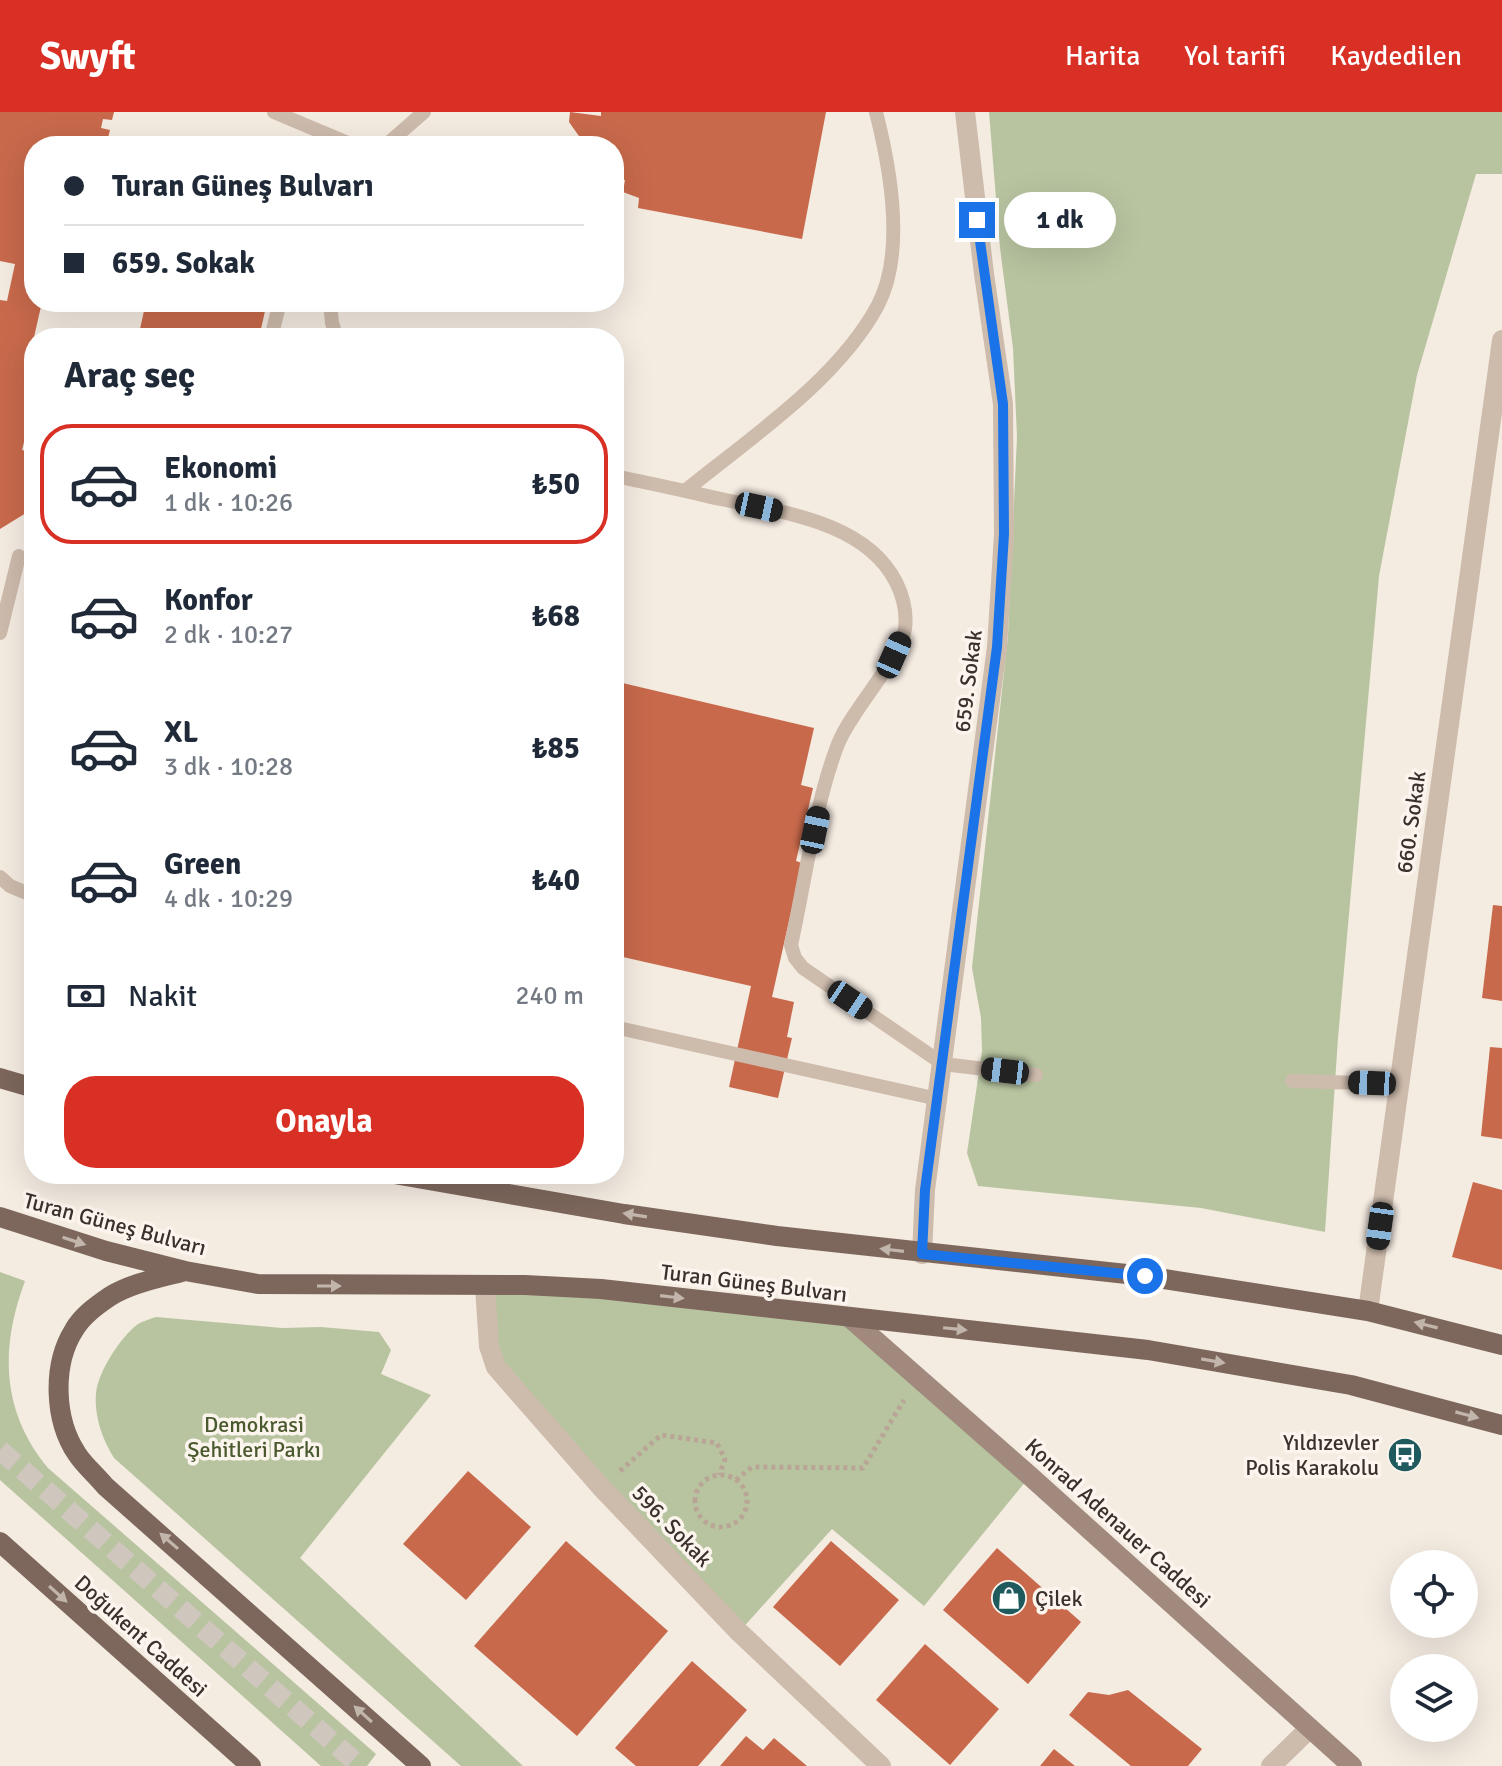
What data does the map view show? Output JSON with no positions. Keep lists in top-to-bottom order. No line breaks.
{"streets":{"main road":["Turan Güneş Bulvarı","Konrad Adenauer Caddesi","Doğukent Caddesi"],"street":["659. Sokak","660. Sokak","596. Sokak"]},"crossings":[["Turan Güneş Bulvarı","Konrad Adenauer Caddesi"],["Turan Güneş Bulvarı","596. Sokak"]],"one_way":["Doğukent Caddesi"],"parks":["Demokrasi Şehitleri Parkı"],"places":{"bus stop":["Yıldızevler Polis Karakolu"],"shop":["Çilek"]},"page":{"header":"Swyft","nav":["Harita","Yol tarifi","Kaydedilen"],"banner":["Turan Güneş Bulvarı","659. Sokak"],"bubble":"1 dk","heading":"Araç seç","list":[{"name":"Ekonomi","note":"1 dk · 10:26","value":"₺50"},{"name":"Konfor","note":"2 dk · 10:27","value":"₺68"},{"name":"XL","note":"3 dk · 10:28","value":"₺85"},{"name":"Green","note":"4 dk · 10:29","value":"₺40"}],"pay":["Nakit","240 m"],"buttons":"Onayla"}}
